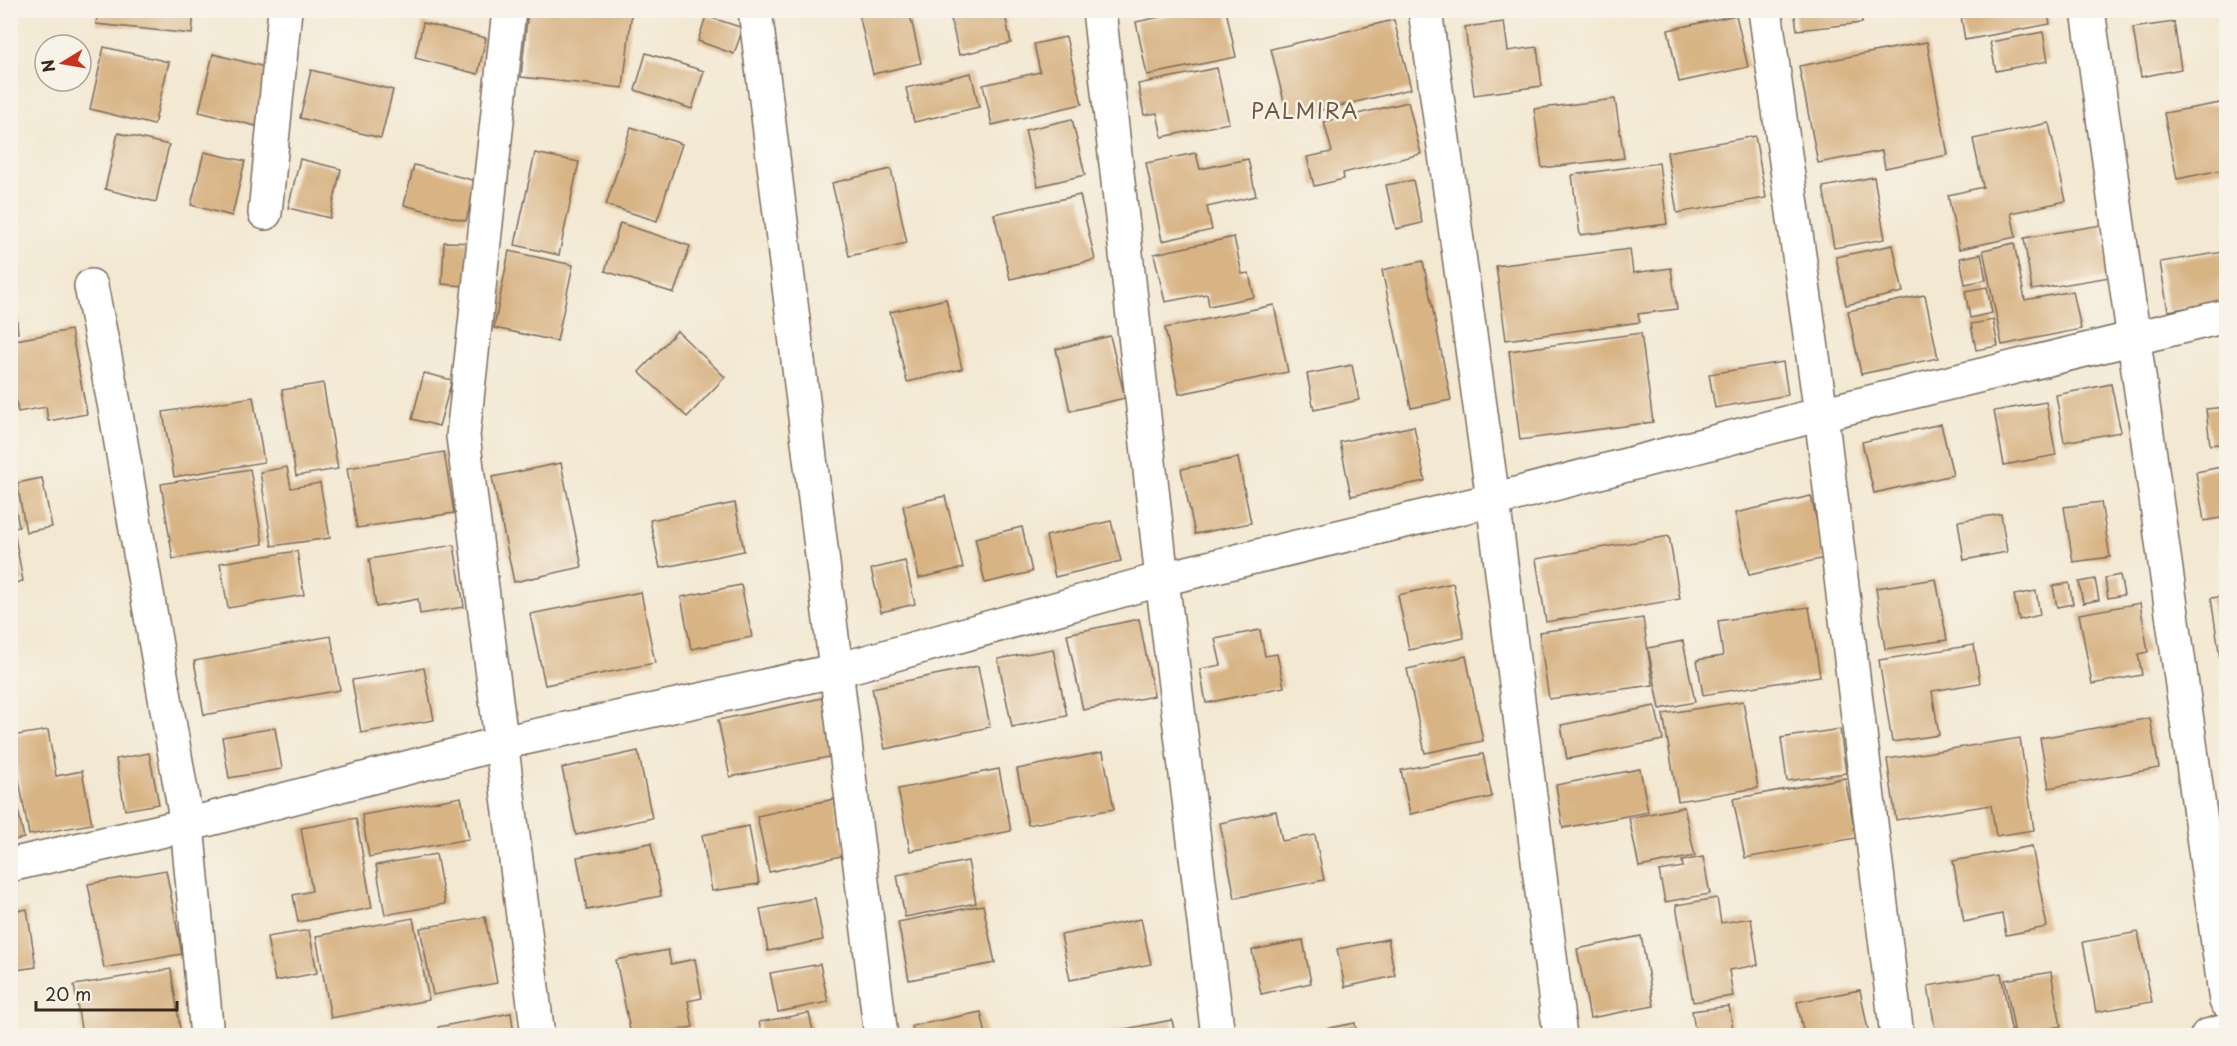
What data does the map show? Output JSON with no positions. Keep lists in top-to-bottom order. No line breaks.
{"districts":["PALMIRA"],"scale_bar":"20 m","north":"left"}
